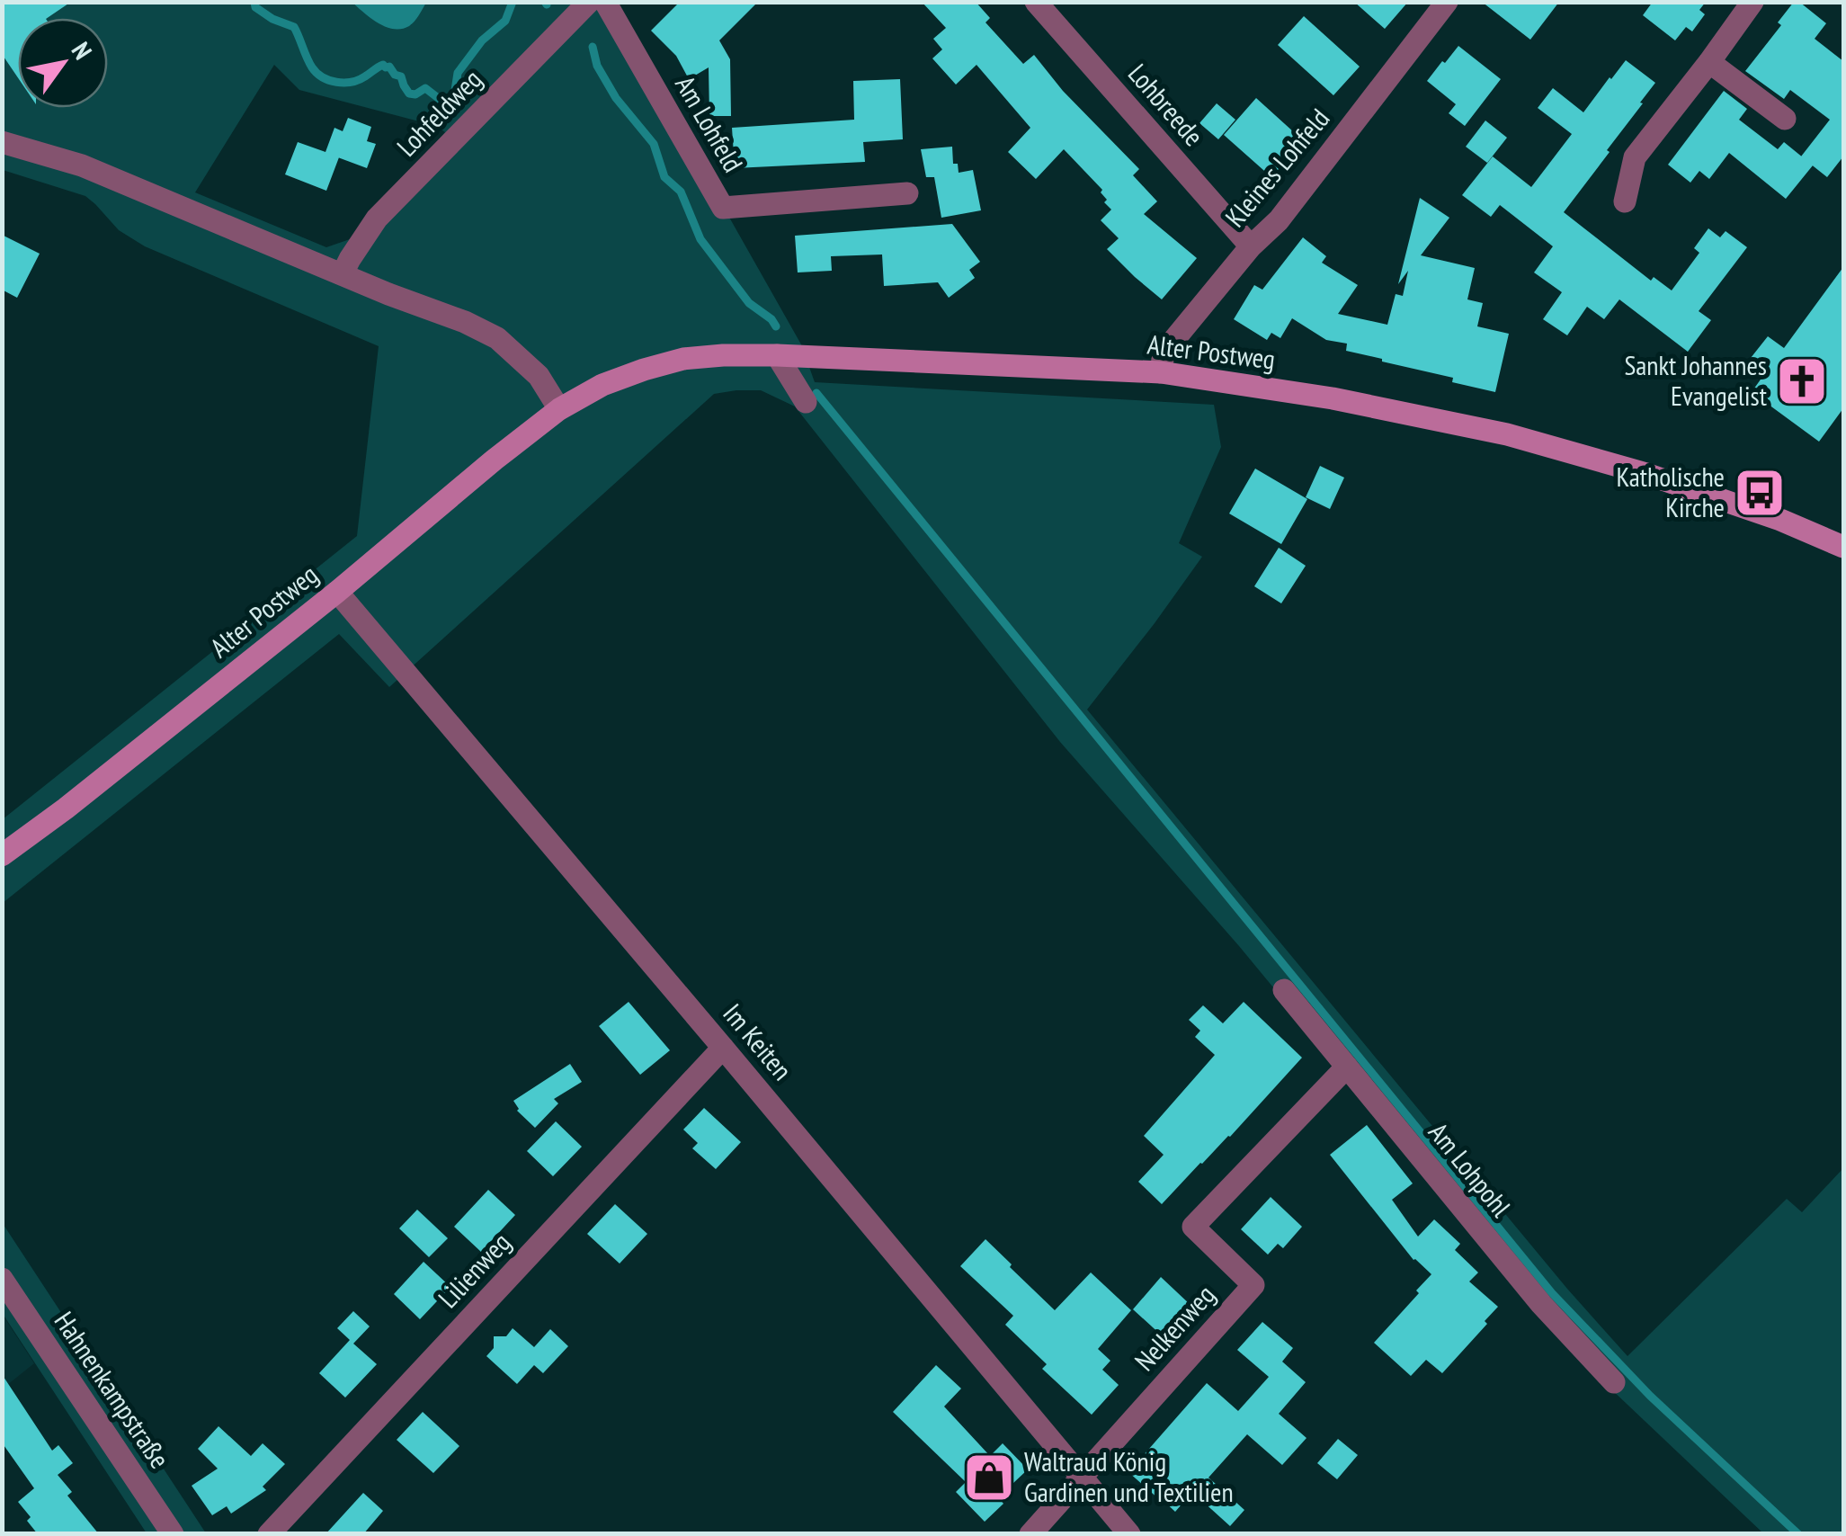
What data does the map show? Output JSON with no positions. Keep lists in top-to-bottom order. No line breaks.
{"streets":{"street":["Lohbreede","Lohfeldweg","Am Lohfeld","Kleines Lohfeld","Alter Postweg","Im Keiten","Am Lohpohl","Lilienweg","Nelkenweg","Hahnenkampstraße"]},"crossings":[["Lohbreede","Kleines Lohfeld"],["Kleines Lohfeld","Alter Postweg"],["Alter Postweg","Im Keiten"],["Im Keiten","Lilienweg"],["Im Keiten","Nelkenweg"],["Am Lohpohl","Nelkenweg"]],"places":{"church":["Sankt Johannes Evangelist"],"bus stop":["Katholische Kirche"],"shop":["Waltraud König Gardinen und Textilien"]},"north":"top right"}
